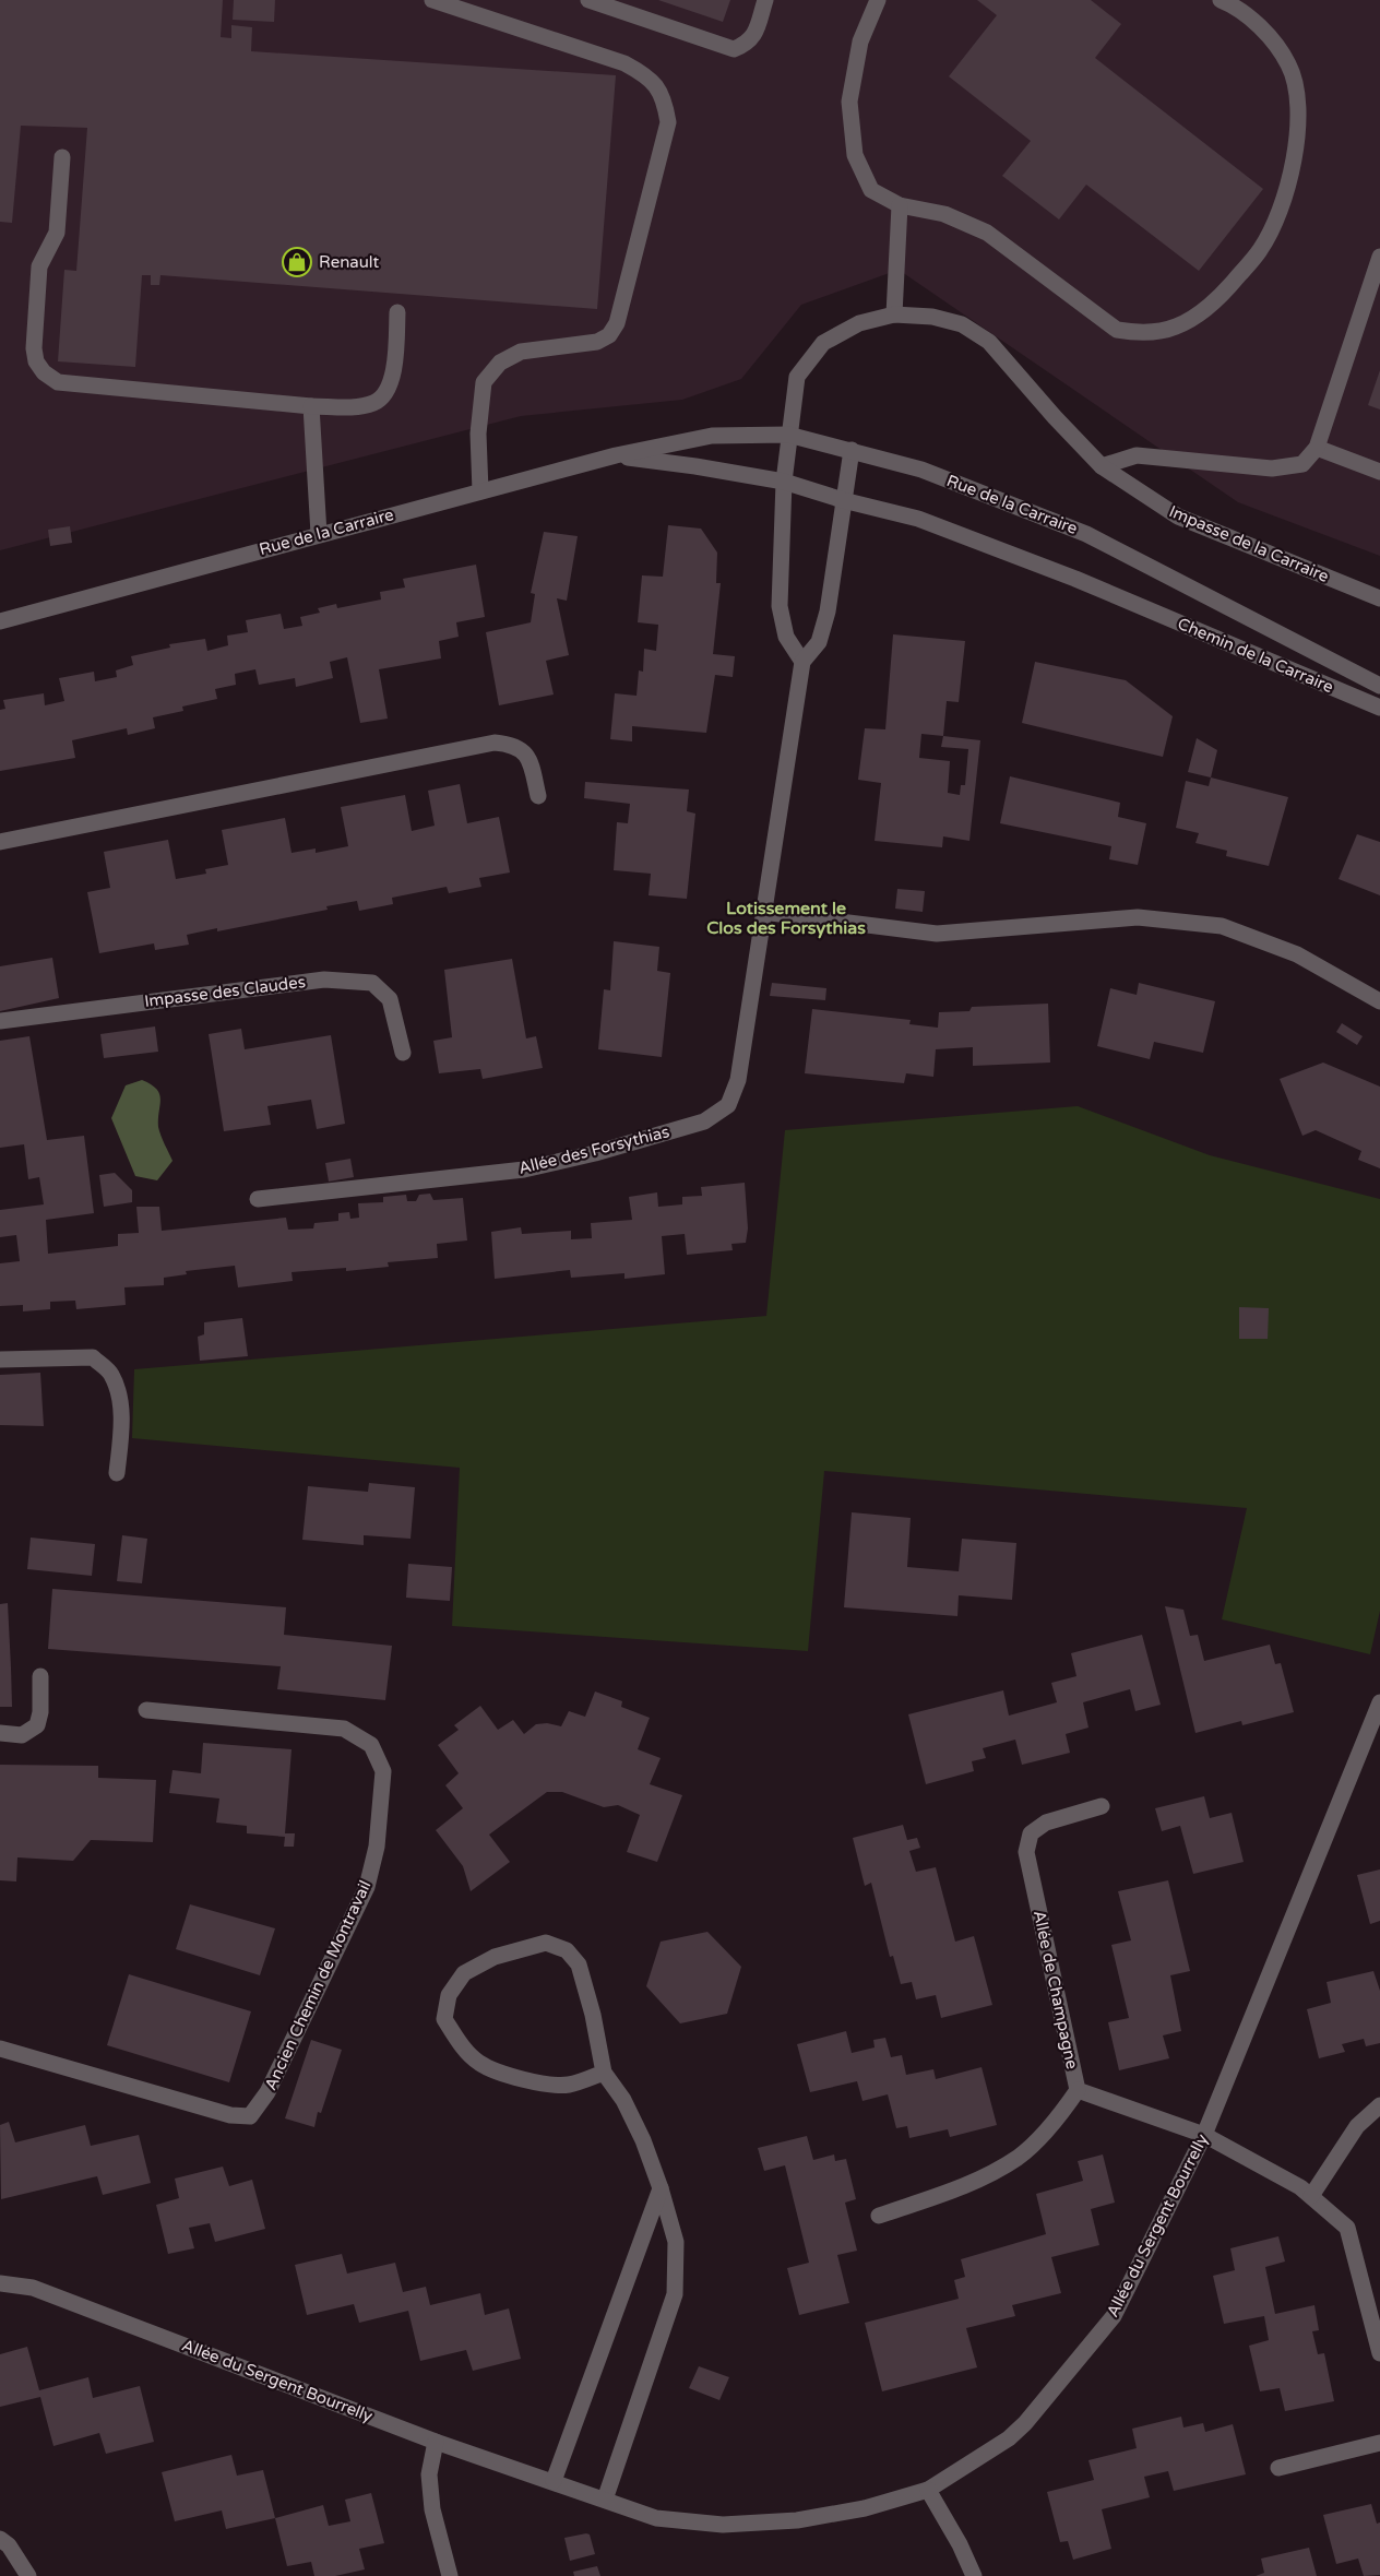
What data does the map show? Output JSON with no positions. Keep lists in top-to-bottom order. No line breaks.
{"streets":{"street":["Rue de la Carraire","Impasse de la Carraire","Chemin de la Carraire","Impasse des Claudes","Allée des Forsythias","Ancien Chemin de Montravail","Allée de Champagne","Allée du Sergent Bourrelly"]},"crossings":[["Rue de la Carraire","Impasse de la Carraire"],["Rue de la Carraire","Chemin de la Carraire"],["Rue de la Carraire","Allée des Forsythias"],["Allée de Champagne","Allée du Sergent Bourrelly"]],"districts":["Lotissement le Clos des Forsythias"],"places":{"shop":["Renault"]}}
